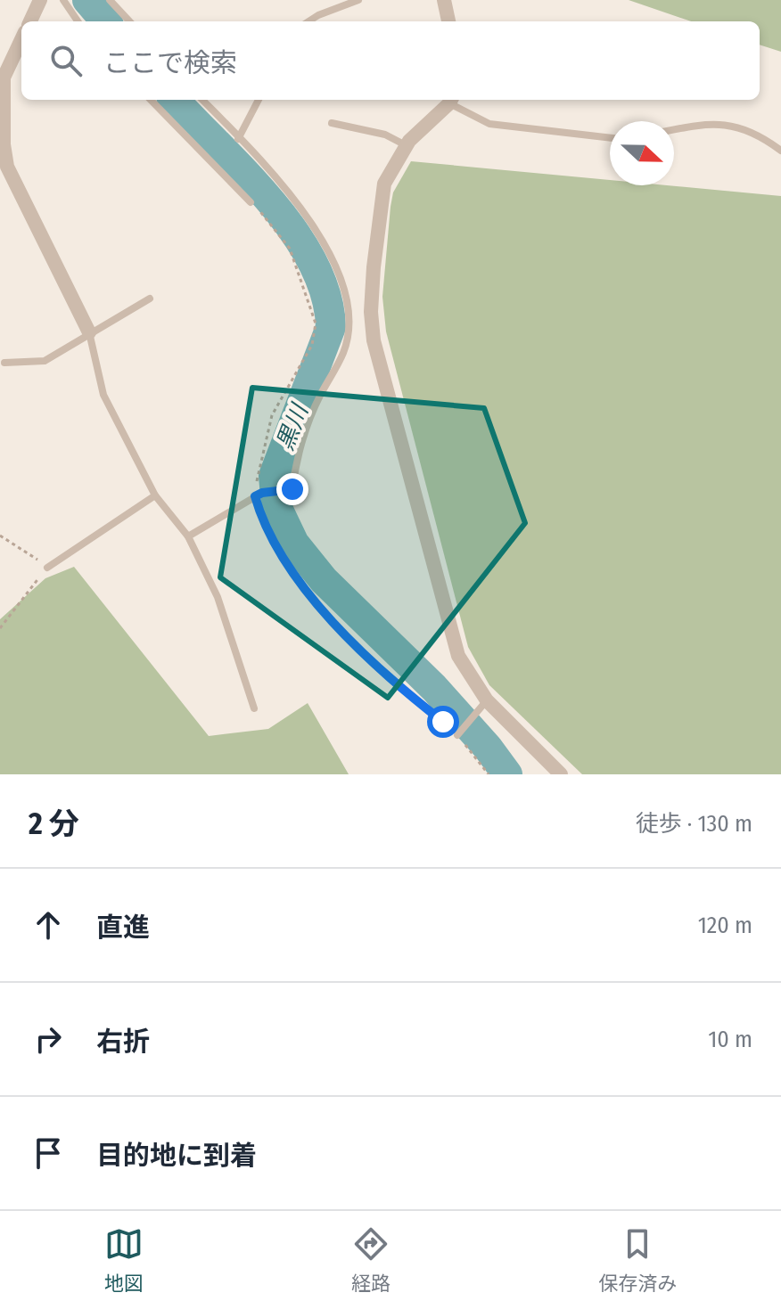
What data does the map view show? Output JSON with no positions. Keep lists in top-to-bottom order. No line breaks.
{"water":["黒川"],"north":"right","page":{"search":"ここで検索","heading":["2 分","徒歩 · 130 m"],"list":[["直進","120 m"],["右折","10 m"],"目的地に到着"],"nav":["地図","経路","保存済み"]}}
